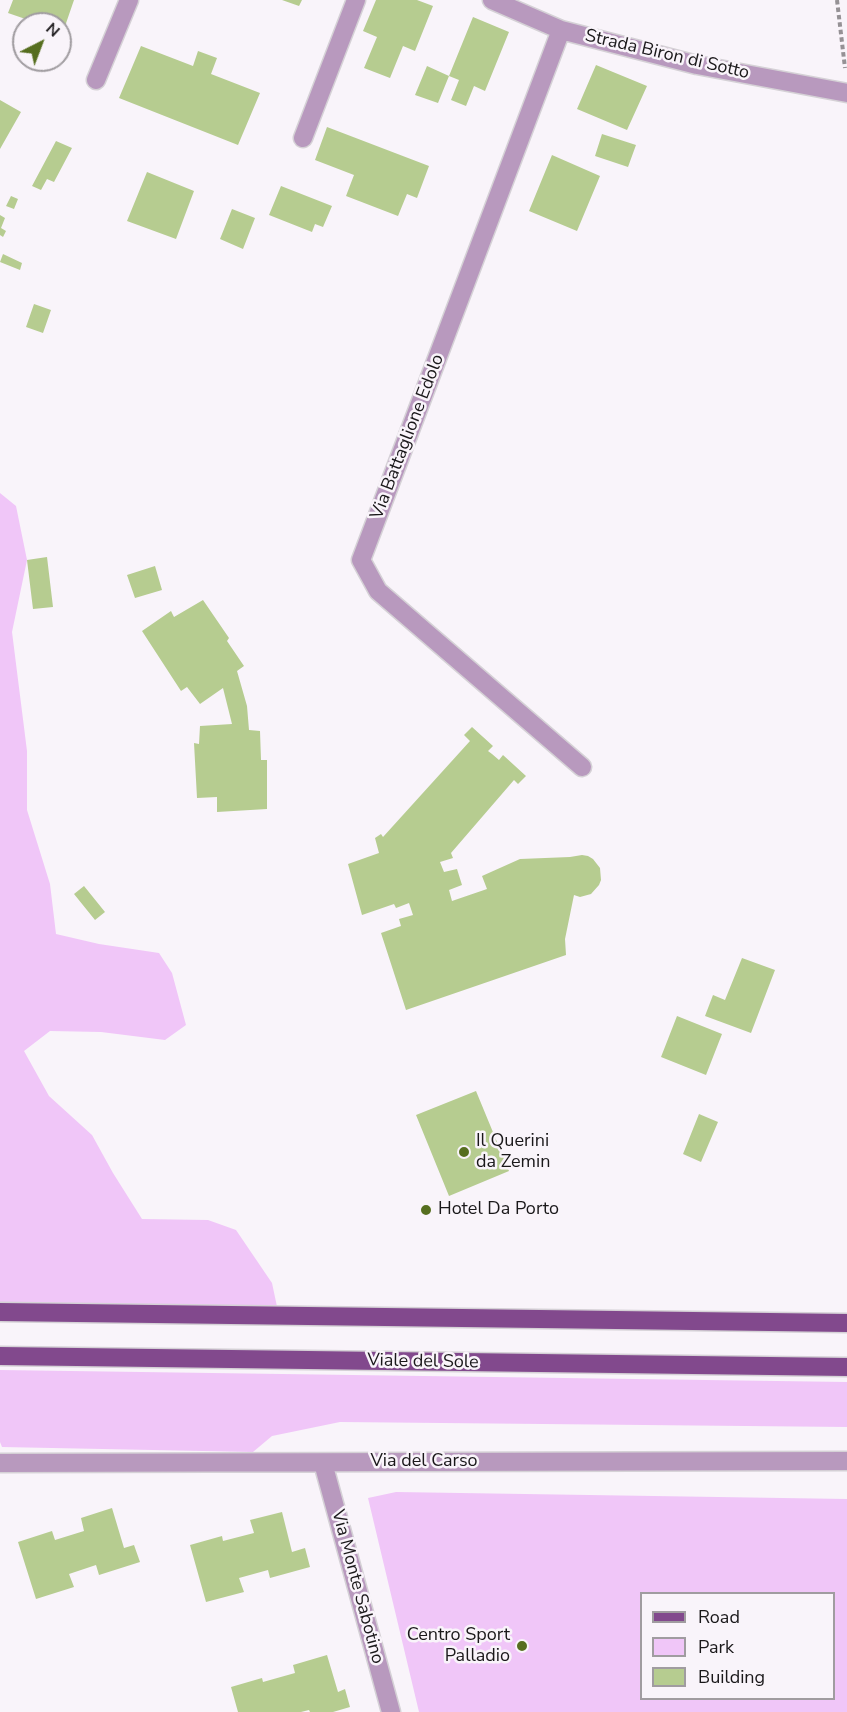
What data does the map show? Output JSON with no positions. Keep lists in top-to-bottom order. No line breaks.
{"streets":{"main road":["Viale del Sole"],"street":["Strada Biron di Sotto","Via Battaglione Edolo","Via del Carso","Via Monte Sabotino"]},"crossings":[["Strada Biron di Sotto","Via Battaglione Edolo"],["Via del Carso","Via Monte Sabotino"]],"places":["Il Querini da Zemin","Hotel Da Porto","Centro Sport Palladio"],"legend":["Road","Park","Building"],"north":"top right"}
